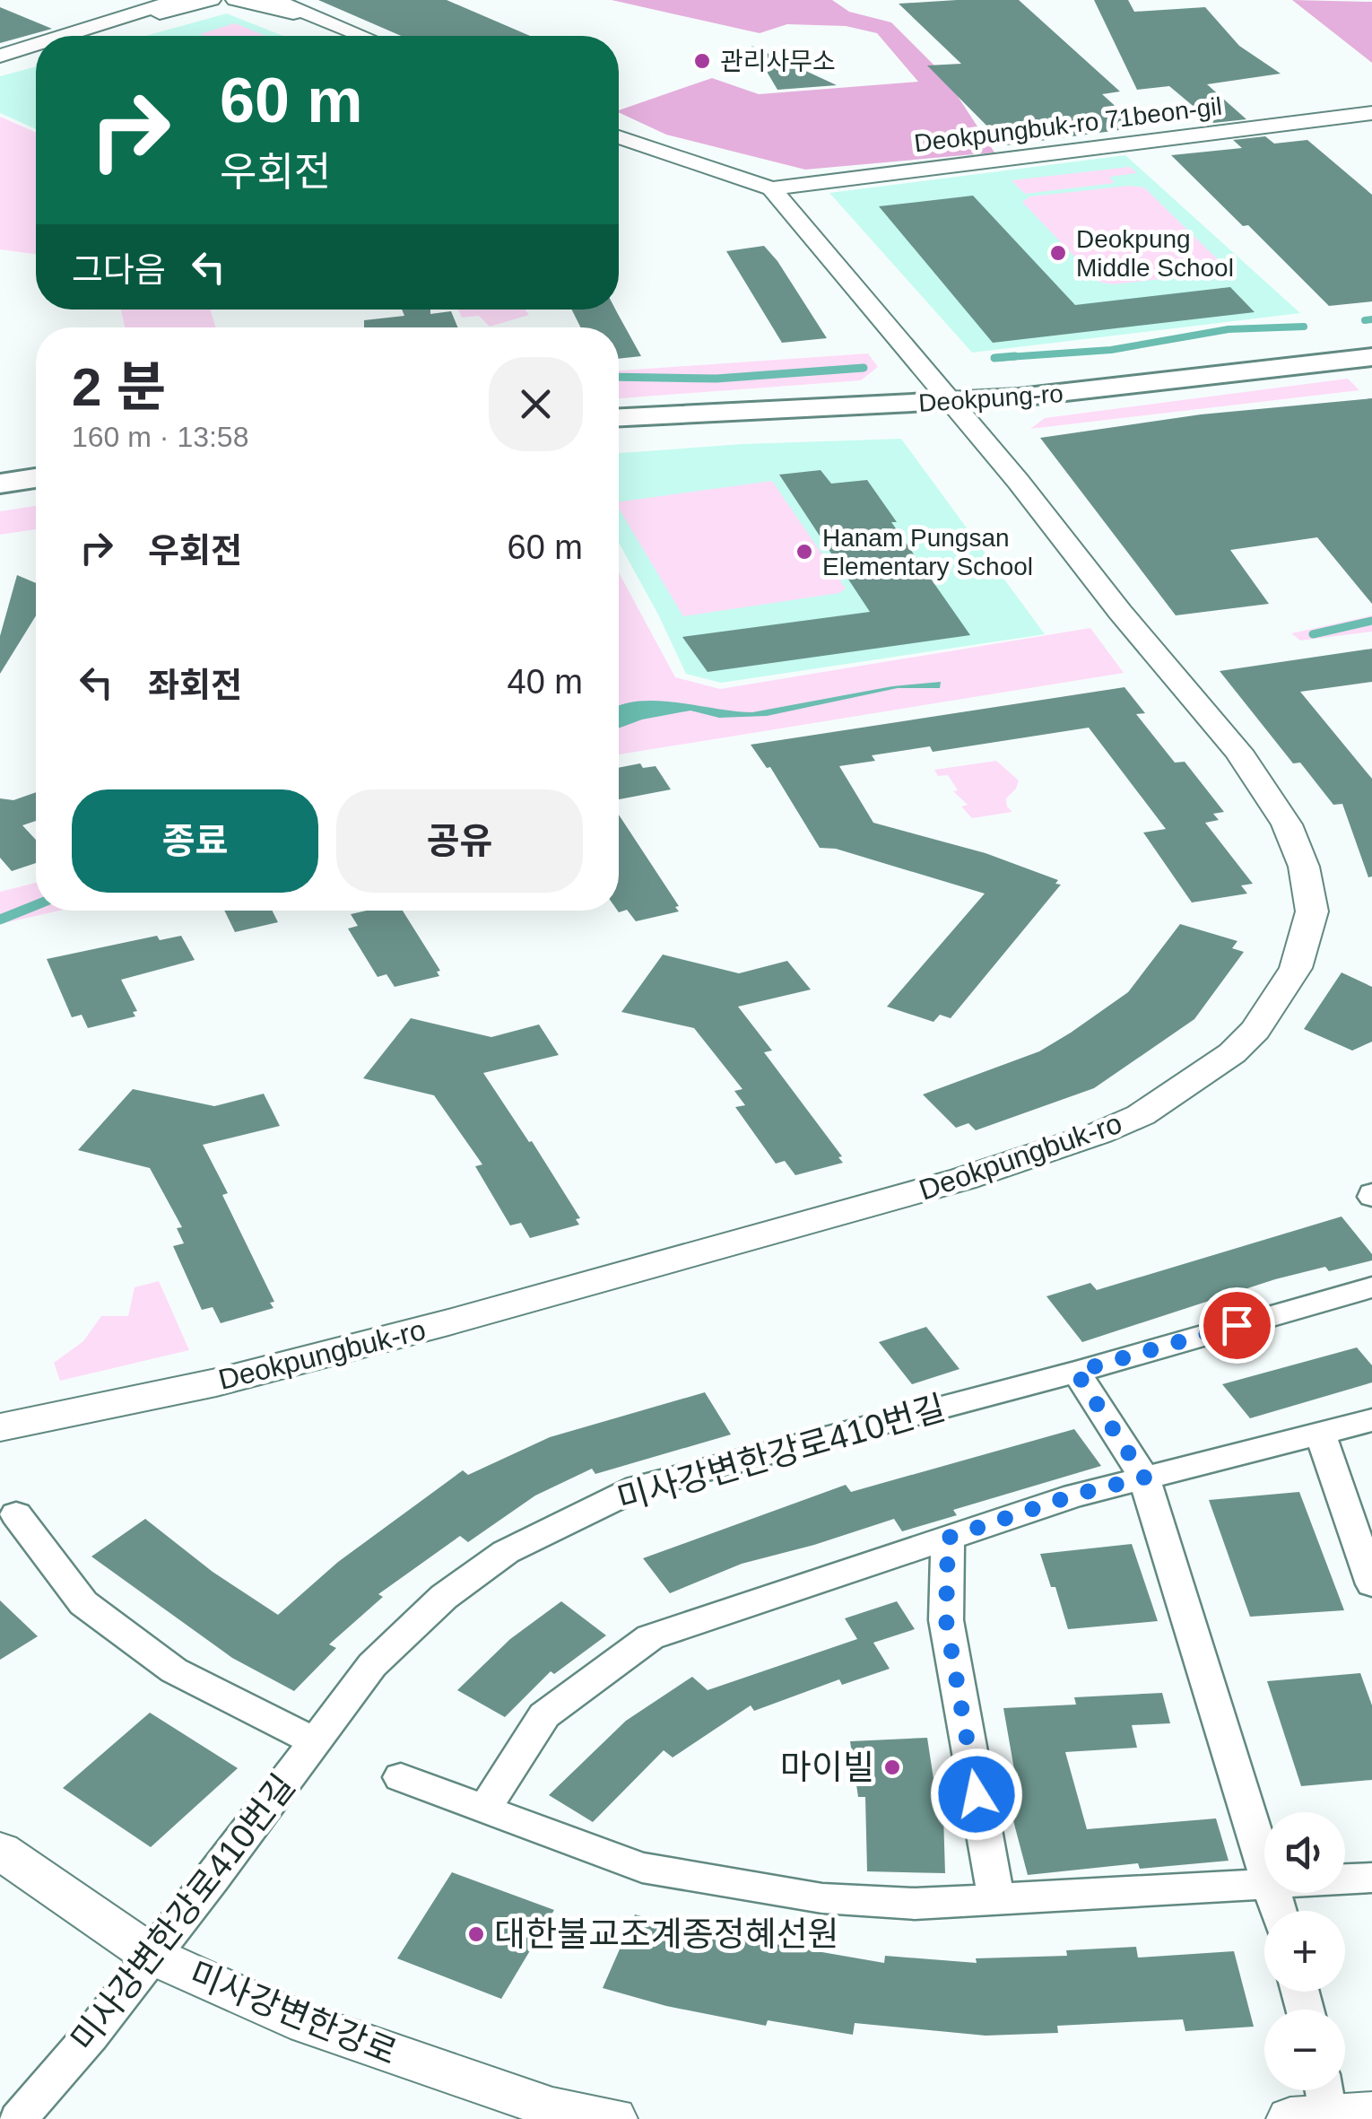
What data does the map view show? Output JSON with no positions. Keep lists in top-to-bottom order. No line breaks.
{"streets":{"main road":["Deokpung-ro"],"street":["Deokpungbuk-ro 71beon-gil","Deokpungbuk-ro","미사강변한강로410번길","미사강변한강로"]},"crossings":[["Deokpungbuk-ro 71beon-gil","Deokpungbuk-ro"],["Deokpung-ro","Deokpungbuk-ro"],["미사강변한강로410번길","미사강변한강로"]],"places":["관리사무소","Deokpung Middle School","Hanam Pungsan Elementary School","마이빌","대한불교조계종정혜선원"],"page":{"turn":["60 m","우회전"],"then":"그다음","heading":["2 분","160 m · 13:58"],"list":[{"name":"우회전","value":"60 m"},{"name":"좌회전","value":"40 m"}],"buttons":["종료","공유"],"map_buttons":["+","−"]}}
